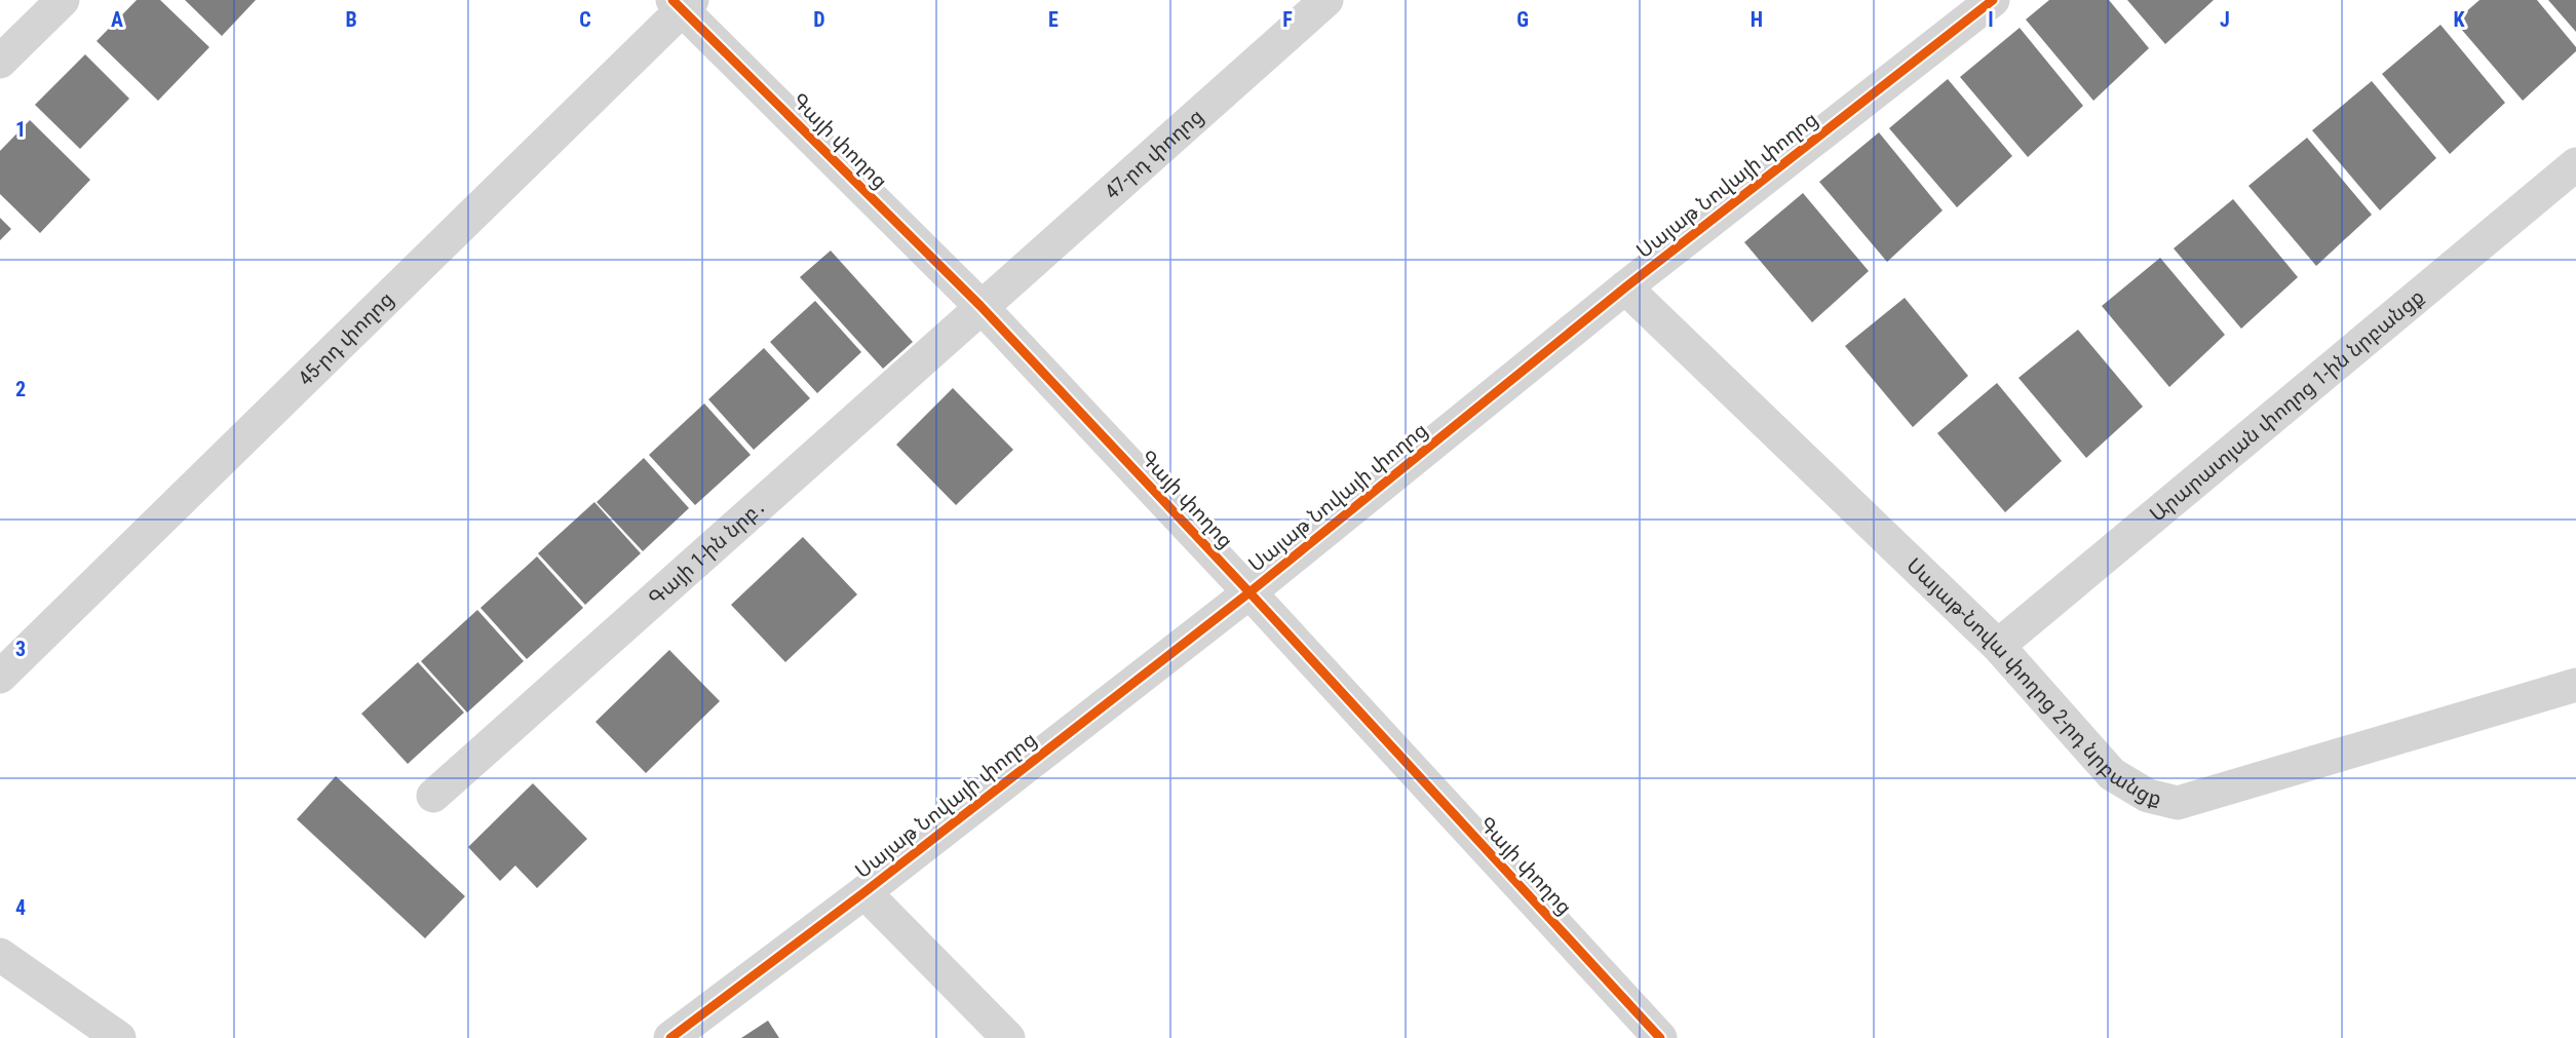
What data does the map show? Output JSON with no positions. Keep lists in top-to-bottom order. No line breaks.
{"streets":{"street":["Գայի փողոց","47-րդ փողոց","Սայաթ Նովայի փողոց","45-րդ փողոց","Արարատյան փողոց 1-ին նրբանցք","Գայի 1-ին նրբ․","Սայաթ-Նովա փողոց 2-րդ նրբանցք"]},"crossings":[["Գայի փողոց","47-րդ փողոց"],["Գայի փողոց","Սայաթ Նովայի փողոց"],["Գայի փողոց","45-րդ փողոց"],["Գայի փողոց","Գայի 1-ին նրբ․"],["47-րդ փողոց","Գայի 1-ին նրբ․"],["Սայաթ Նովայի փողոց","Սայաթ-Նովա փողոց 2-րդ նրբանցք"],["Արարատյան փողոց 1-ին նրբանցք","Սայաթ-Նովա փողոց 2-րդ նրբանցք"]],"grid":{"columns":["A","B","C","D","E","F","G","H","I","J","K"],"rows":["1","2","3","4"]}}
